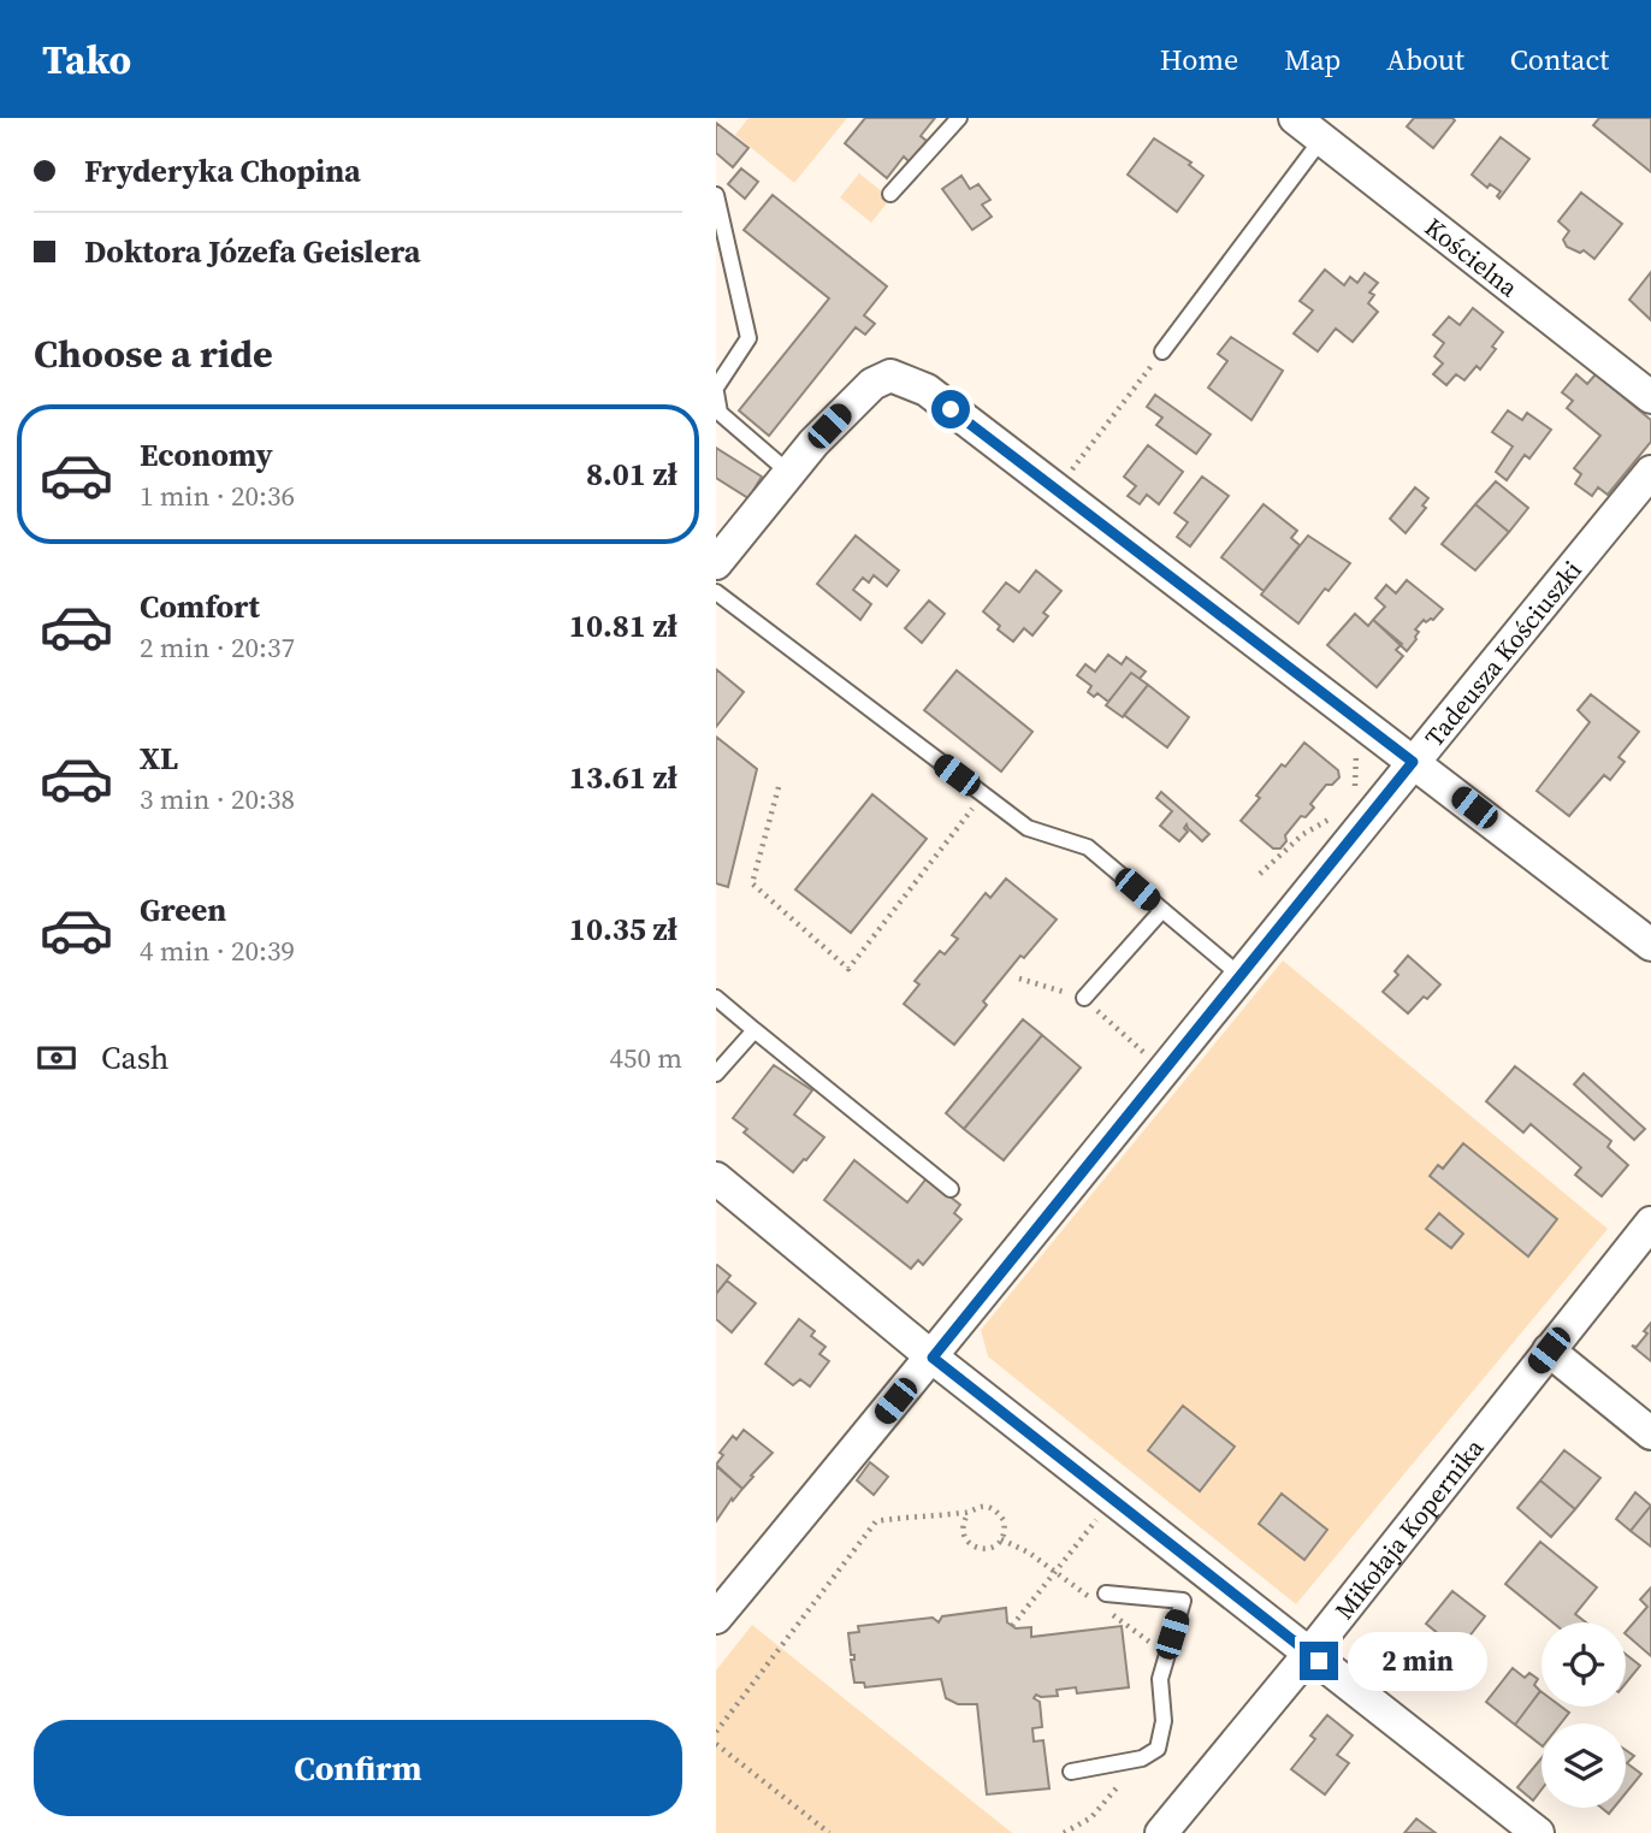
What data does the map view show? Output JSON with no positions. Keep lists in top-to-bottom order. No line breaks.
{"streets":{"street":["Kościelna","Tadeusza Kościuszki","Mikołaja Kopernika"]},"page":{"header":"Tako","nav":["Home","Map","About","Contact"],"banner":["Fryderyka Chopina","Doktora Józefa Geislera"],"heading":"Choose a ride","list":[{"name":"Economy","note":"1 min · 20:36","value":"8.01 zł"},{"name":"Comfort","note":"2 min · 20:37","value":"10.81 zł"},{"name":"XL","note":"3 min · 20:38","value":"13.61 zł"},{"name":"Green","note":"4 min · 20:39","value":"10.35 zł"}],"pay":["Cash","450 m"],"bubble":"2 min","buttons":"Confirm"}}
